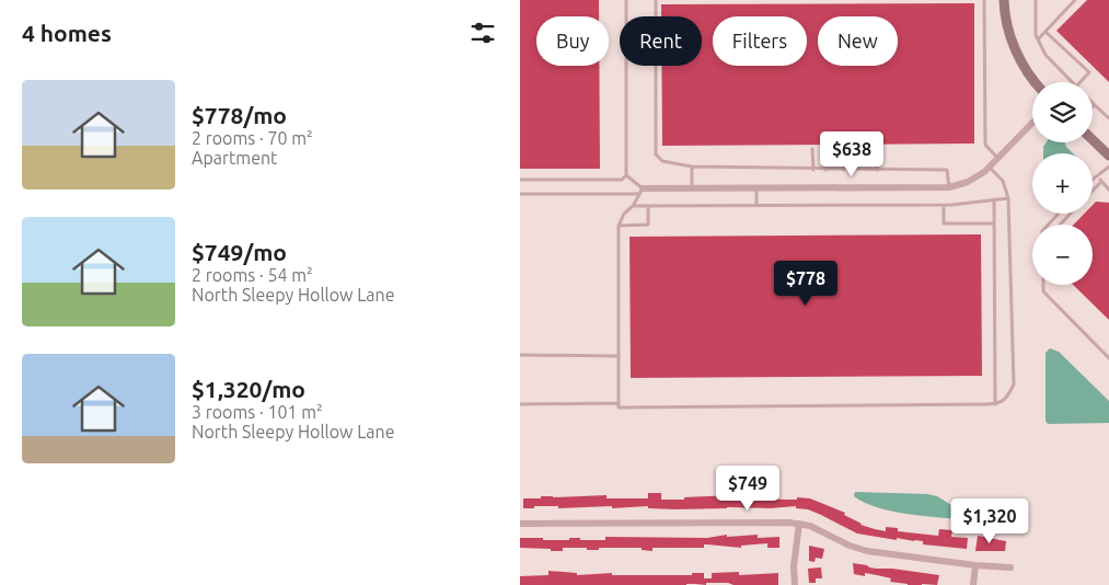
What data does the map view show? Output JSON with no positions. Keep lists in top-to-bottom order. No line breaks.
{"page":{"heading":"4 homes","chip":["Buy","Rent","Filters","New"],"list":[{"name":"$778/mo","note":"2 rooms · 70 m² · Apartment"},{"name":"$749/mo","note":"2 rooms · 54 m² · North Sleepy Hollow Lane"},{"name":"$1,320/mo","note":"3 rooms · 101 m² · North Sleepy Hollow Lane"}],"map_buttons":["+","−"],"price":["$638","$778","$749","$1,320"]}}
